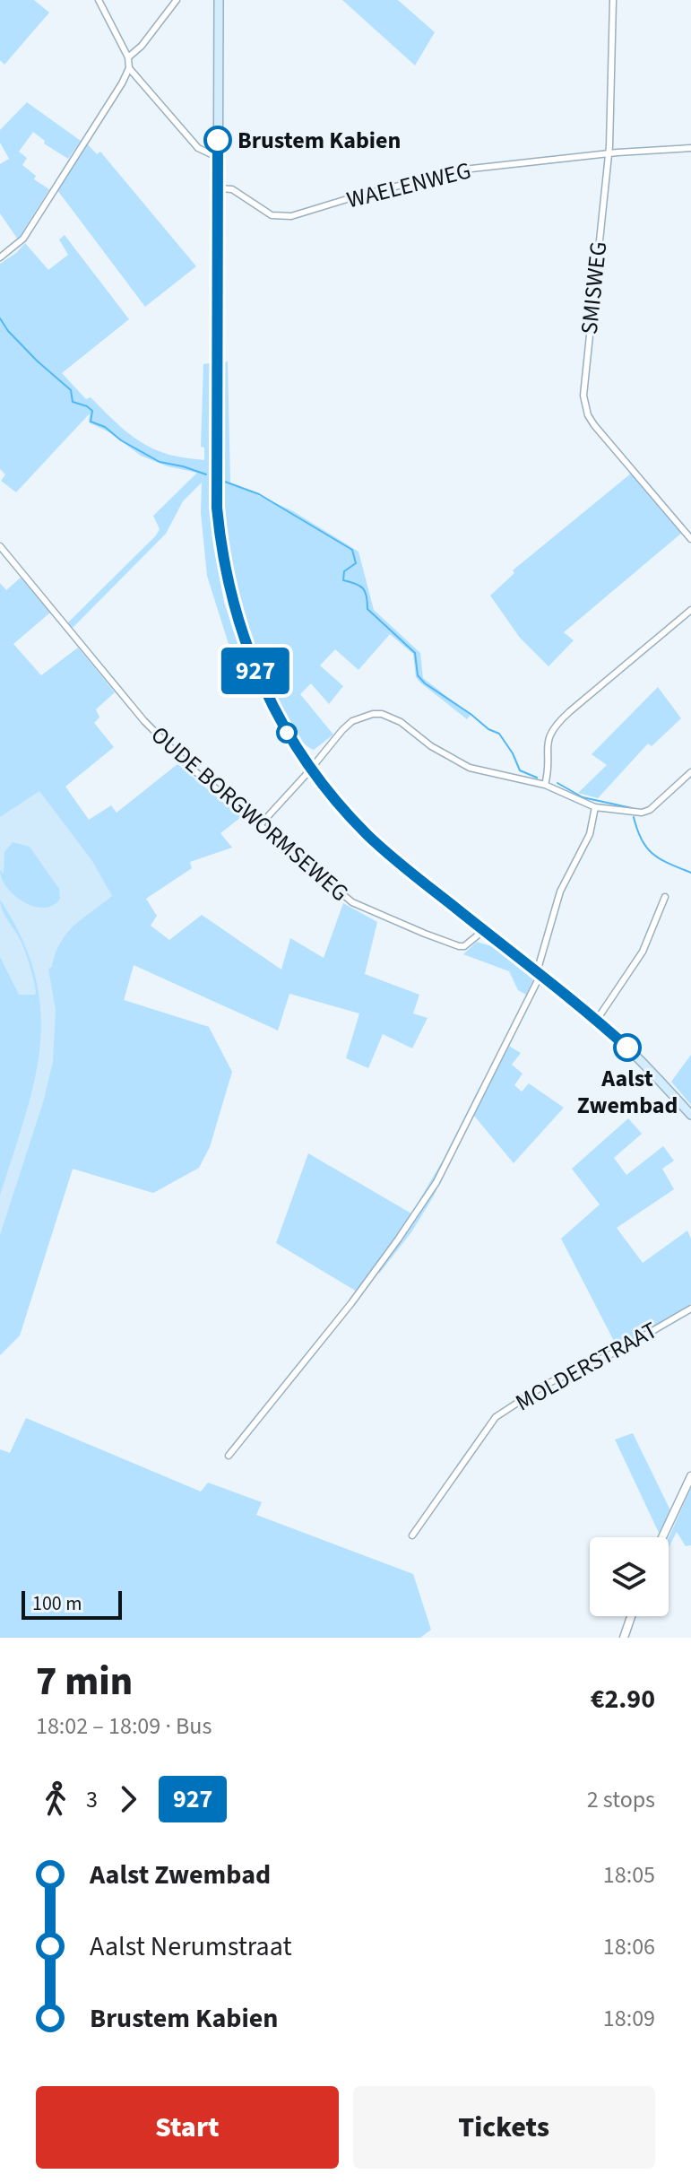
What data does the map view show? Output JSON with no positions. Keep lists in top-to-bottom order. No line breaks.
{"streets":{"street":["WAELENWEG","SMISWEG","OUDE BORGWORMSEWEG","MOLDERSTRAAT"]},"crossings":[["WAELENWEG","SMISWEG"]],"places":["Brustem Kabien","Aalst Zwembad"],"lines":["bus line 927"],"scale_bar":"100 m","page":{"on_map":"927","scale":"100 m","heading":["7 min","18:02 – 18:09 · Bus","€2.90"],"legs":["3","927","2 stops"],"list":[{"name":"Aalst Zwembad","value":"18:05"},{"name":"Aalst Nerumstraat","value":"18:06"},{"name":"Brustem Kabien","value":"18:09"}],"buttons":["Start","Tickets"]}}
